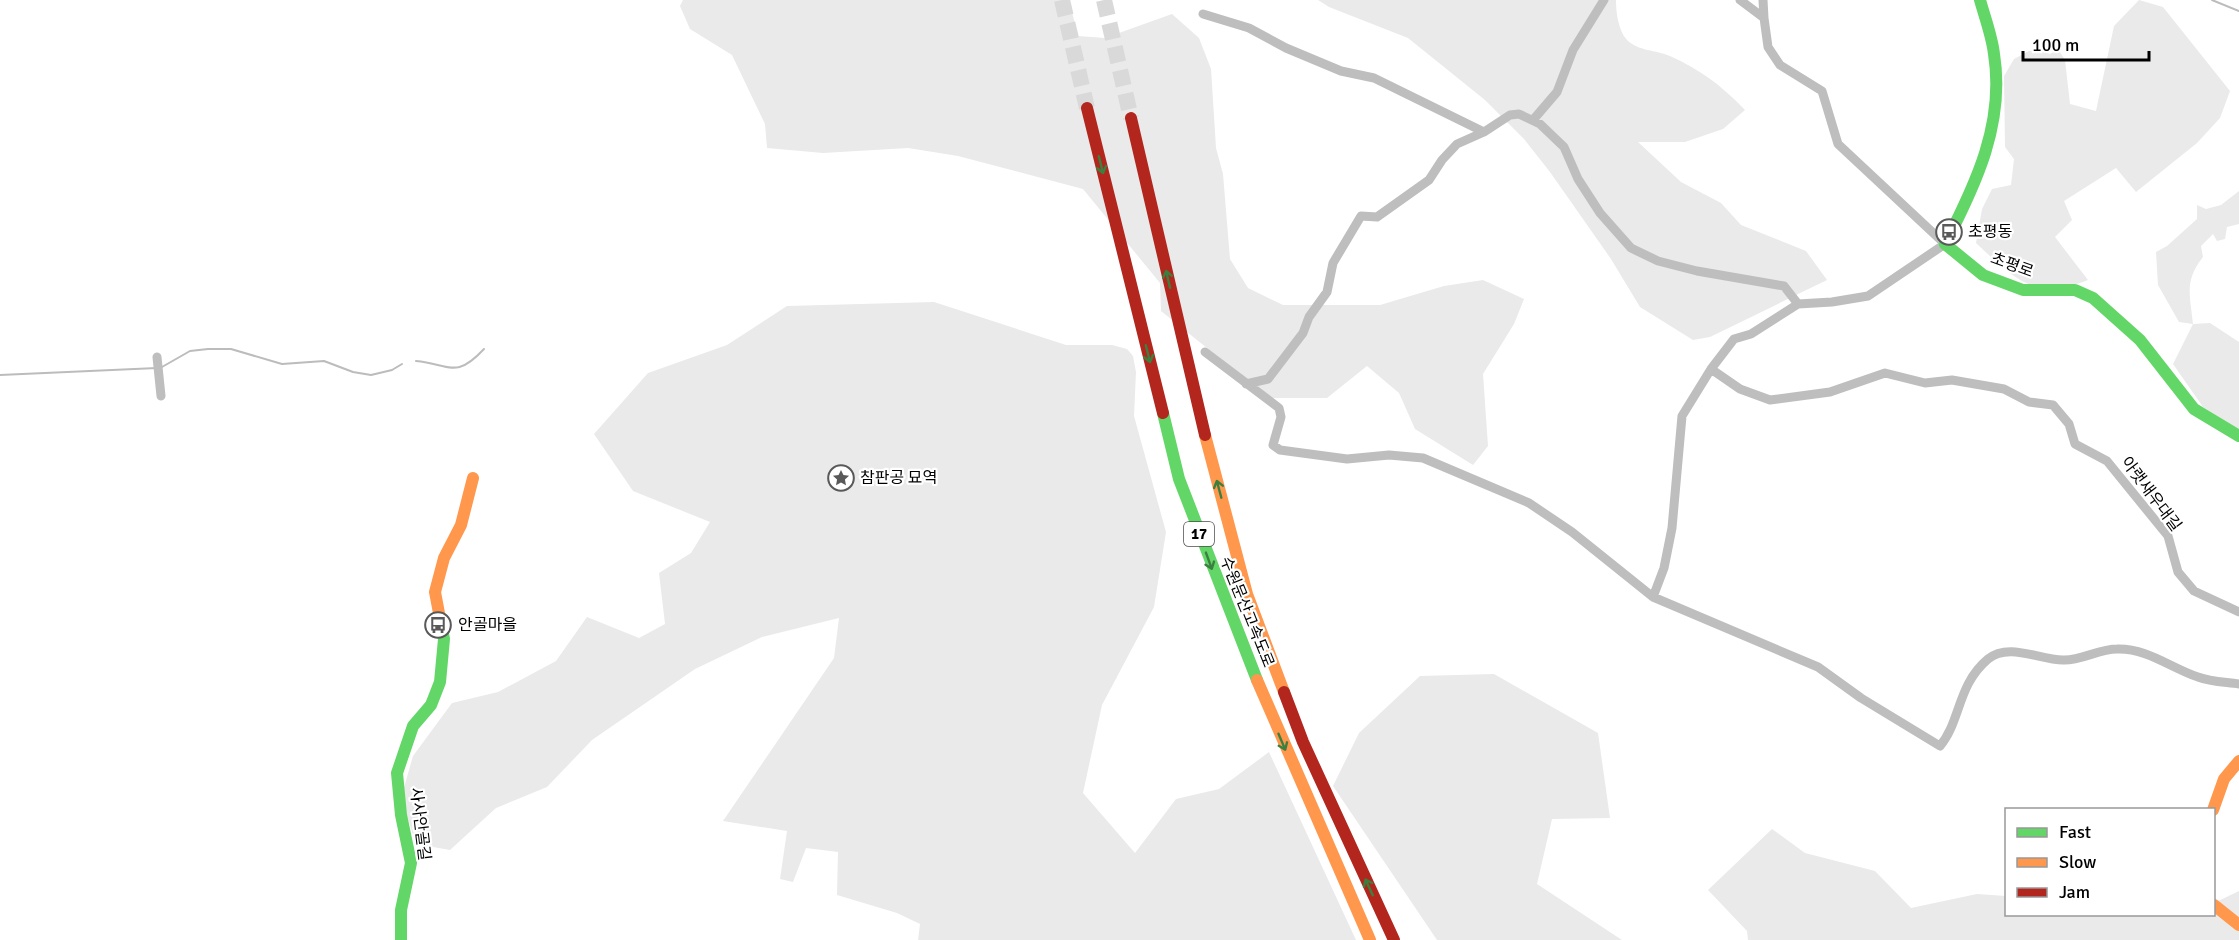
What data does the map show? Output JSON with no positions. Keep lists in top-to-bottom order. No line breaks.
{"streets":{"main road":["초평로","17","수원문산고속도로","사사안골길"],"street":["아랫새우대길"]},"places":{"bus stop":["초평동","안골마을"],"place":["참판공 묘역"]},"legend":["Fast","Slow","Jam"],"scale_bar":"100 m"}
